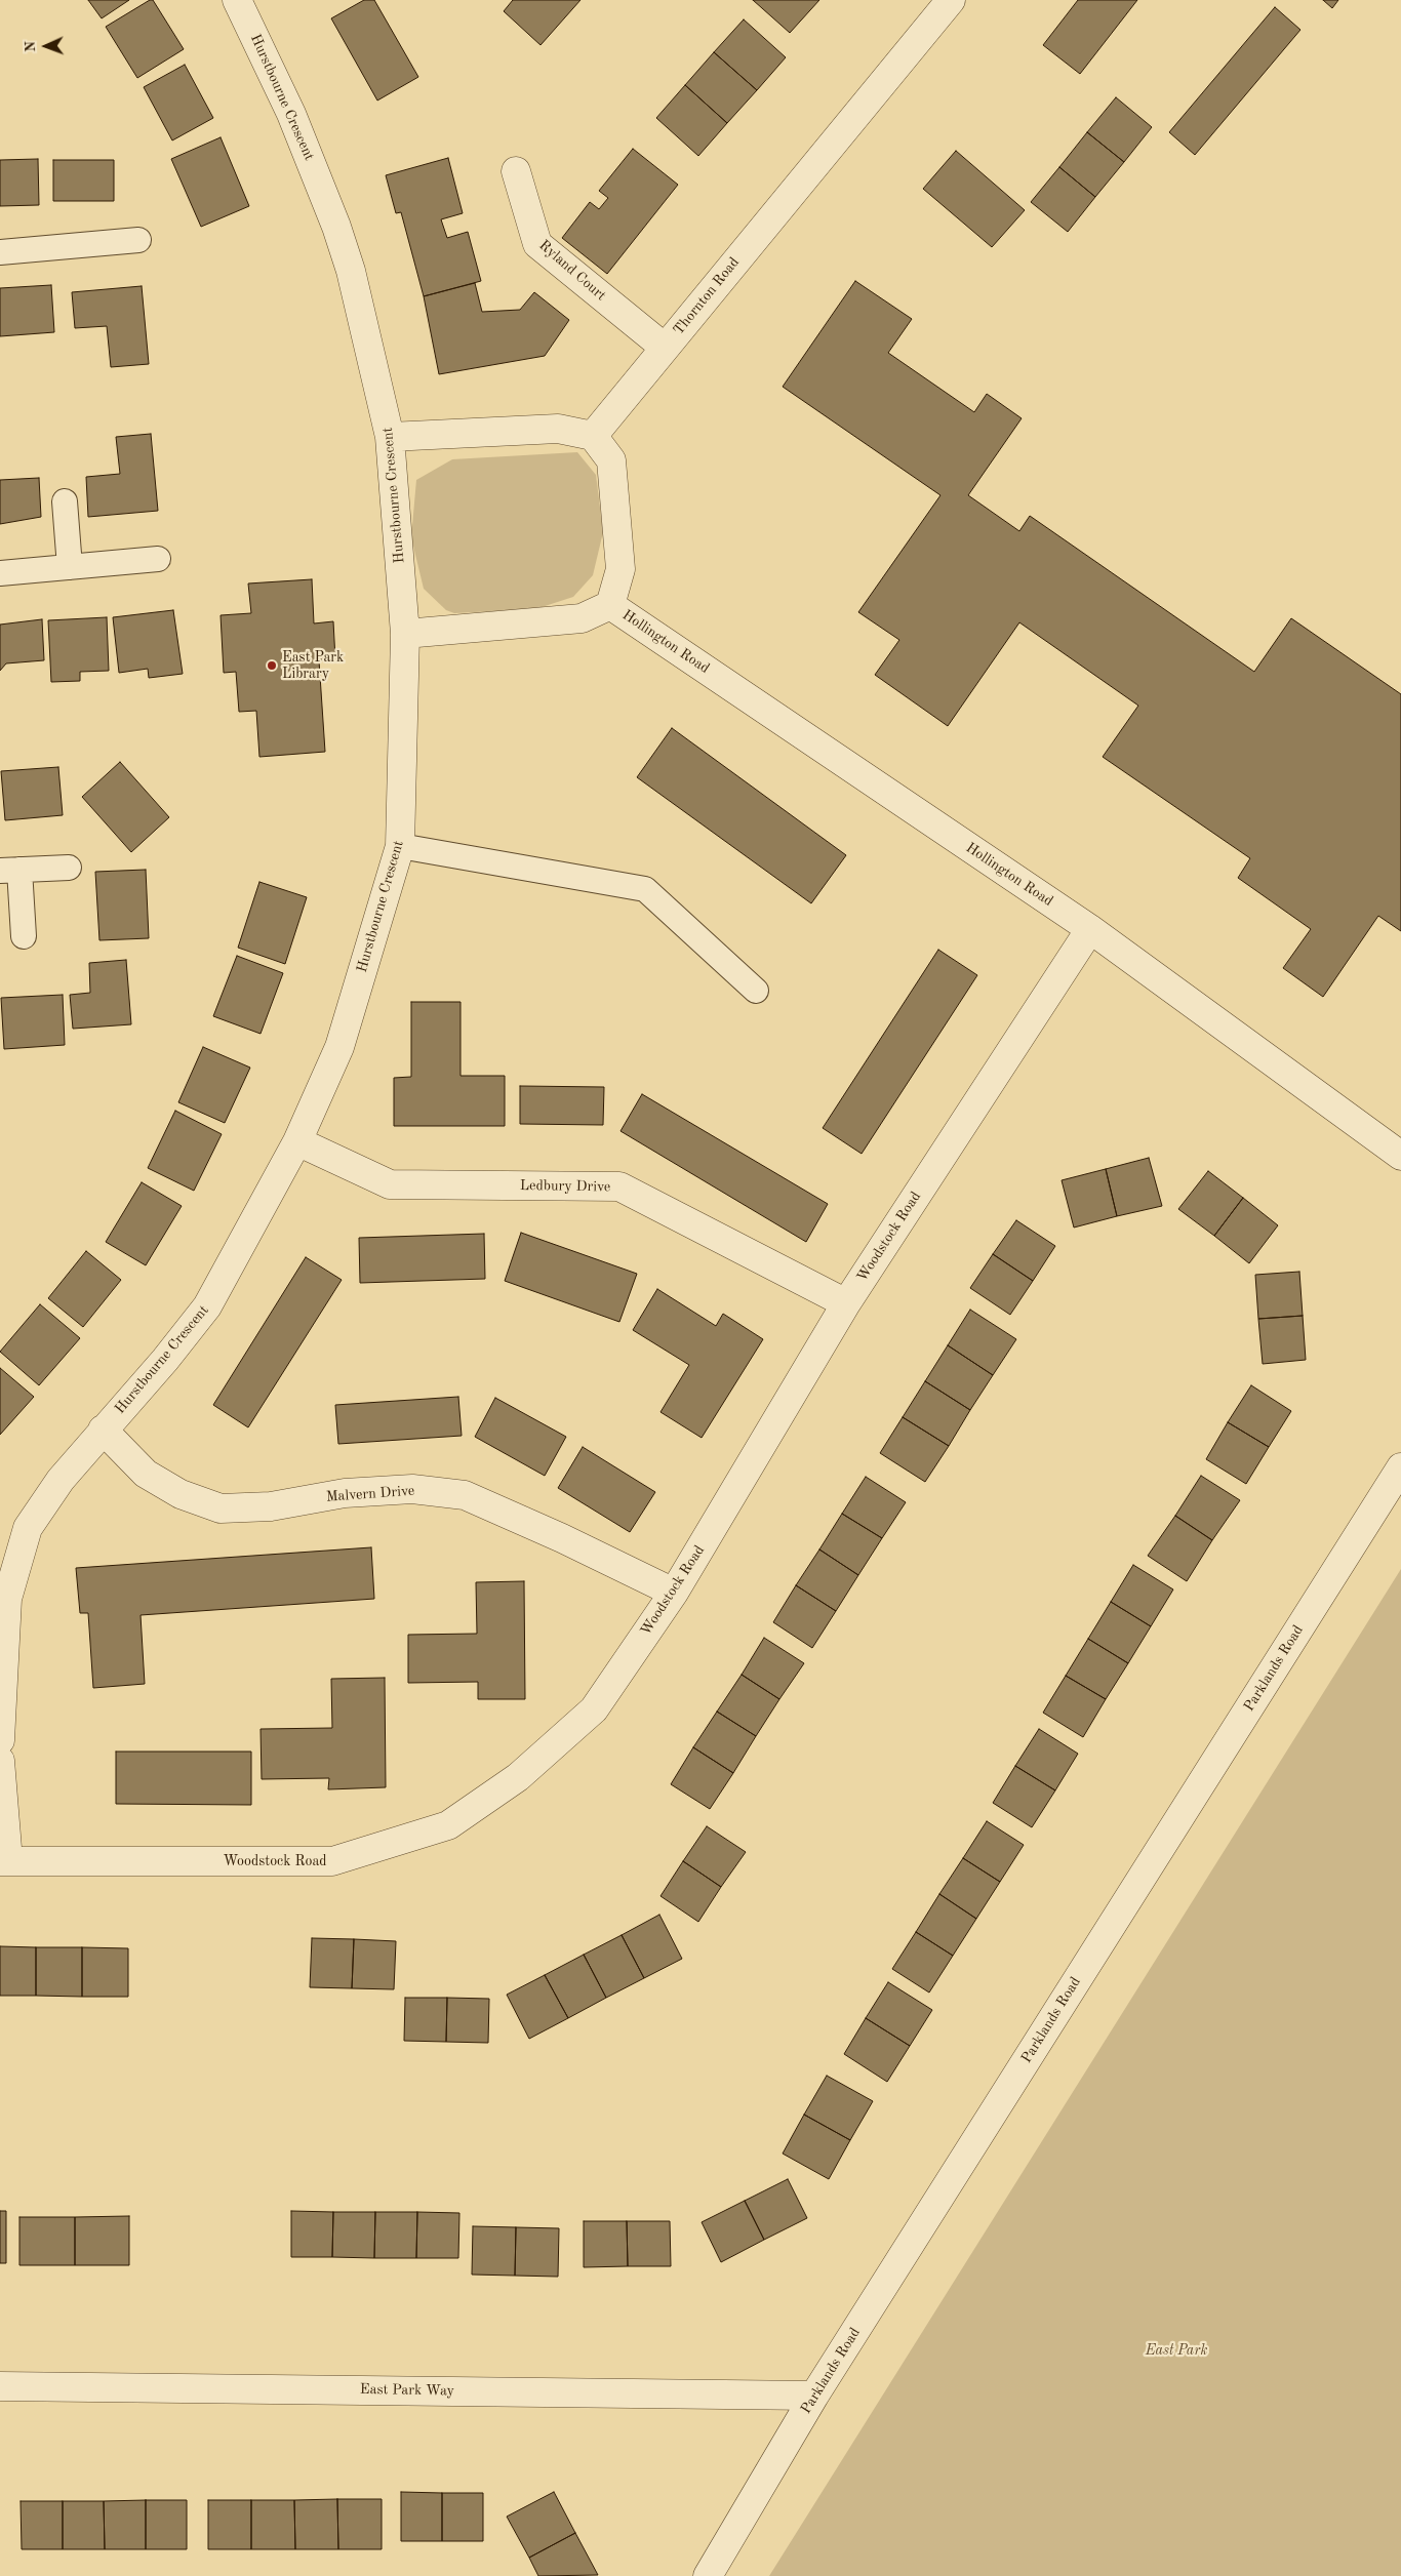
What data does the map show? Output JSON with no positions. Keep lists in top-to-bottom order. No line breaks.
{"streets":{"street":["Hurstbourne Crescent","Ryland Court","Thornton Road","Hollington Road","Ledbury Drive","Woodstock Road","Malvern Drive","Parklands Road","East Park Way"]},"crossings":[["Hurstbourne Crescent","Hollington Road"],["Hurstbourne Crescent","Ledbury Drive"],["Hurstbourne Crescent","Malvern Drive"],["Ryland Court","Thornton Road"],["Thornton Road","Hollington Road"],["Hollington Road","Woodstock Road"],["Ledbury Drive","Woodstock Road"],["Woodstock Road","Malvern Drive"],["Parklands Road","East Park Way"]],"parks":["East Park"],"places":["East Park Library"],"north":"left"}
